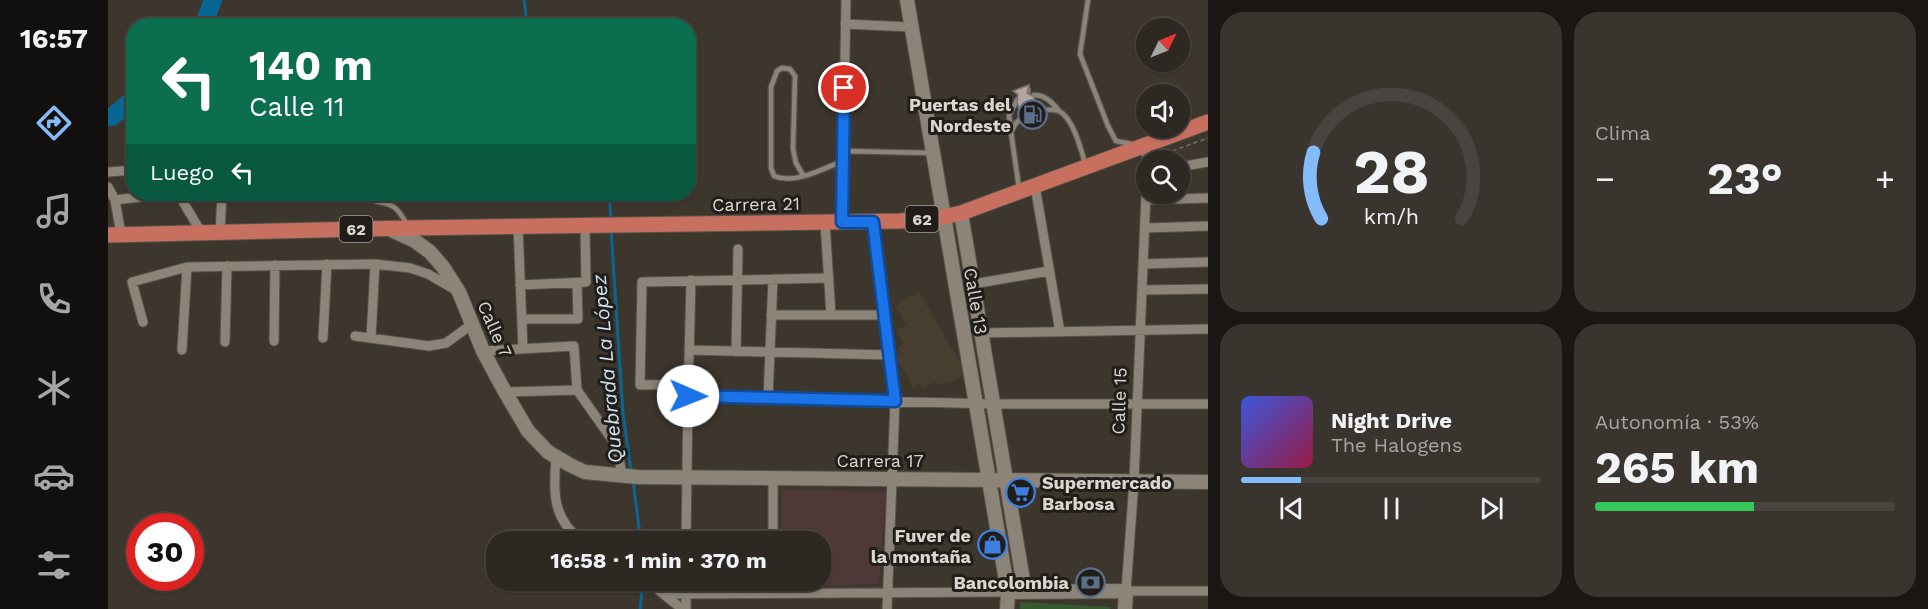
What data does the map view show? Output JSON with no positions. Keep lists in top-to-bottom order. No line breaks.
{"streets":{"main road":["Carrera 21","62"],"street":["Calle 13","Calle 7","Calle 15","Carrera 17"]},"crossings":[["Carrera 21","Calle 13"],["Carrera 21","Calle 7"],["Calle 13","Carrera 17"],["Calle 7","Carrera 17"],["Calle 15","Carrera 17"]],"water":["Quebrada La López"],"places":{"fuel station":["Puertas del Nordeste"],"supermarket":["Supermercado Barbosa"],"shop":["Fuver de la montaña"],"bank":["Bancolombia"]},"north":"top right","page":{"tabs":"16:57","tile":["Clima",["Autonomía · 53%","265 km"]],"turn":["140 m","Calle 11"],"then":"Luego","heat":["−","23°","+"],"song":["Night Drive","The Halogens"],"limit":"30","trip":"16:58 · 1 min · 370 m","gauge":["28","km/h"]}}
